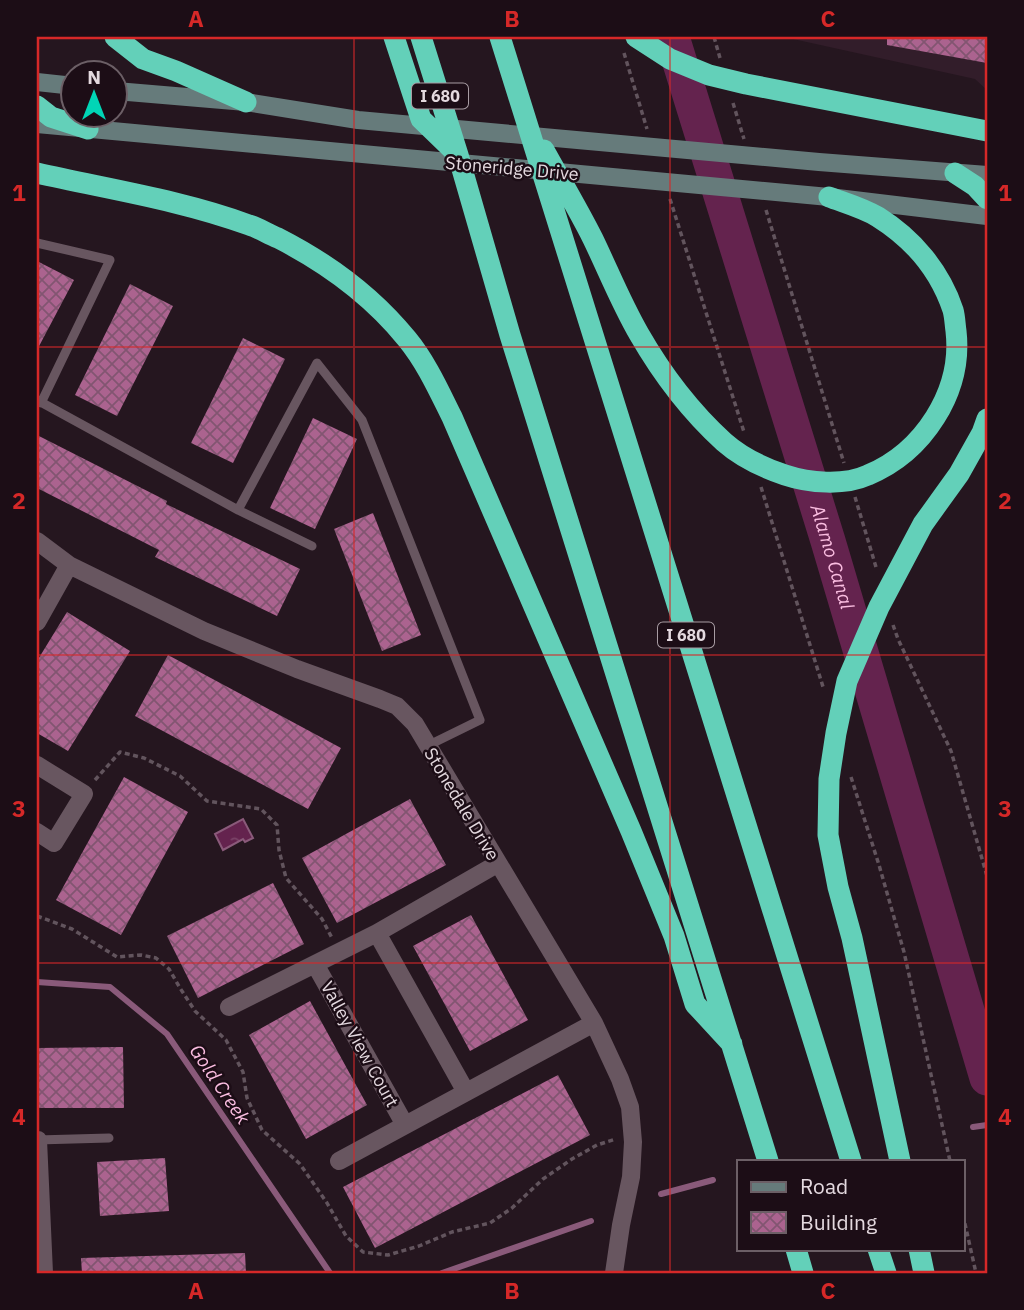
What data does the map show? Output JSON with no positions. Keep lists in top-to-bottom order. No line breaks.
{"streets":{"highway":["I 680"],"main road":["Stoneridge Drive"],"street":["Stonedale Drive","Valley View Court"]},"crossings":[["Stonedale Drive","Valley View Court"]],"water":["Alamo Canal","Gold Creek"],"legend":["Road","Building"],"north":"top","grid":{"columns":["A","B","C"],"rows":["1","2","3","4"]}}
